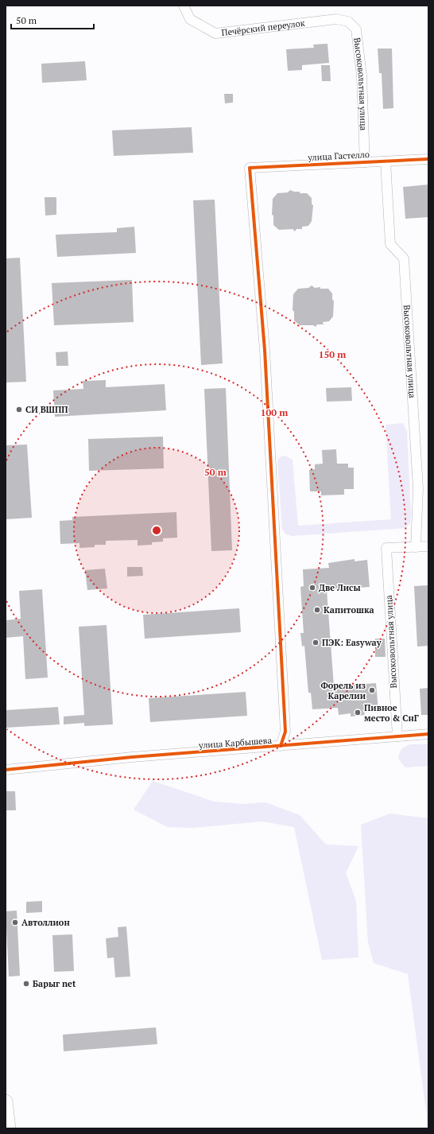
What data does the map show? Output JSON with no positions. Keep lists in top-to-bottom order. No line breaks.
{"streets":{"street":["Печёрский переулок","Высоковольтная улица","улица Гастелло","улица Карбышева"]},"crossings":[["Печёрский переулок","Высоковольтная улица"],["Высоковольтная улица","улица Гастелло"],["Высоковольтная улица","улица Карбышева"],["улица Гастелло","улица Карбышева"]],"places":["СИ ВШПП","Две Лисы","Капитошка","ПЭК: Easyway","Форель из Карелии","Пивное место & СнГ","Автоллион","Барыг net"],"scale_bar":"50 m","rings":["150 m","100 m","50 m"]}
